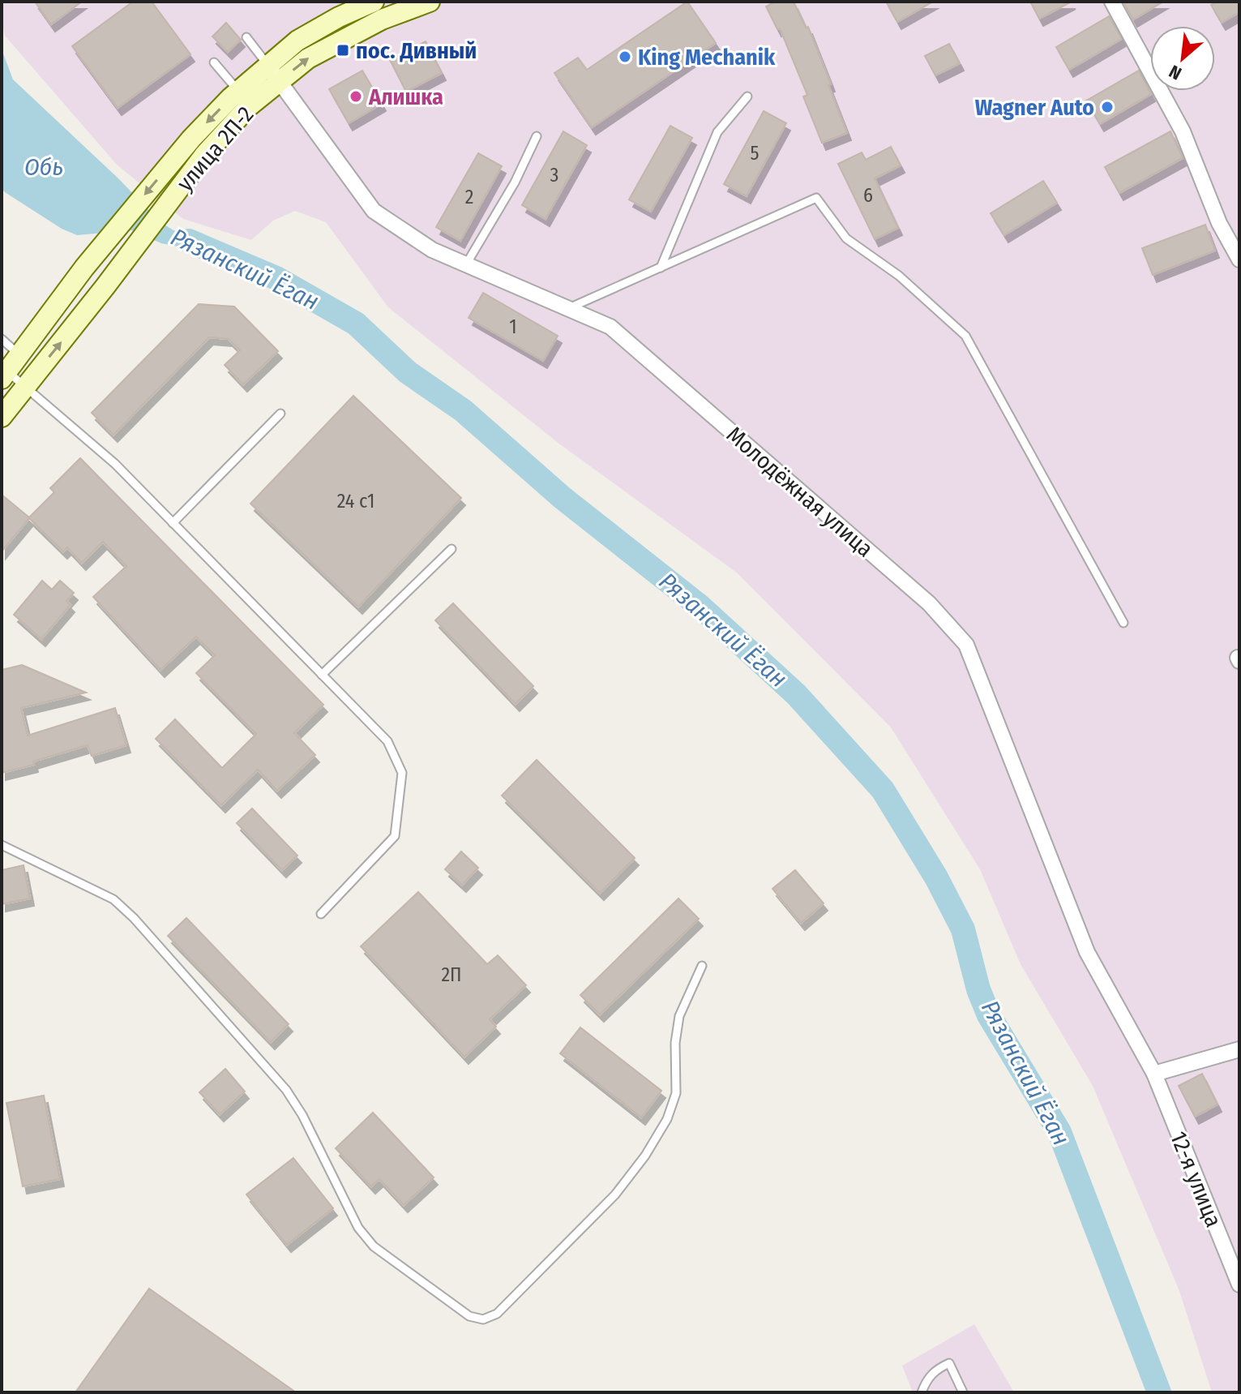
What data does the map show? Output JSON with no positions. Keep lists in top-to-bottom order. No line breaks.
{"streets":{"main road":["улица 2П-2"],"street":["Молодёжная улица","12-я улица"]},"crossings":[["улица 2П-2","Молодёжная улица"],["Молодёжная улица","12-я улица"]],"water":["Обь","Рязанский Ёган"],"places":{"transit":["пос. Дивный"],"other":["King Mechanik","Алишка","Wagner Auto"]},"house_numbers":["5","3","6","2","1","24 с1","2П"],"north":"bottom left"}
